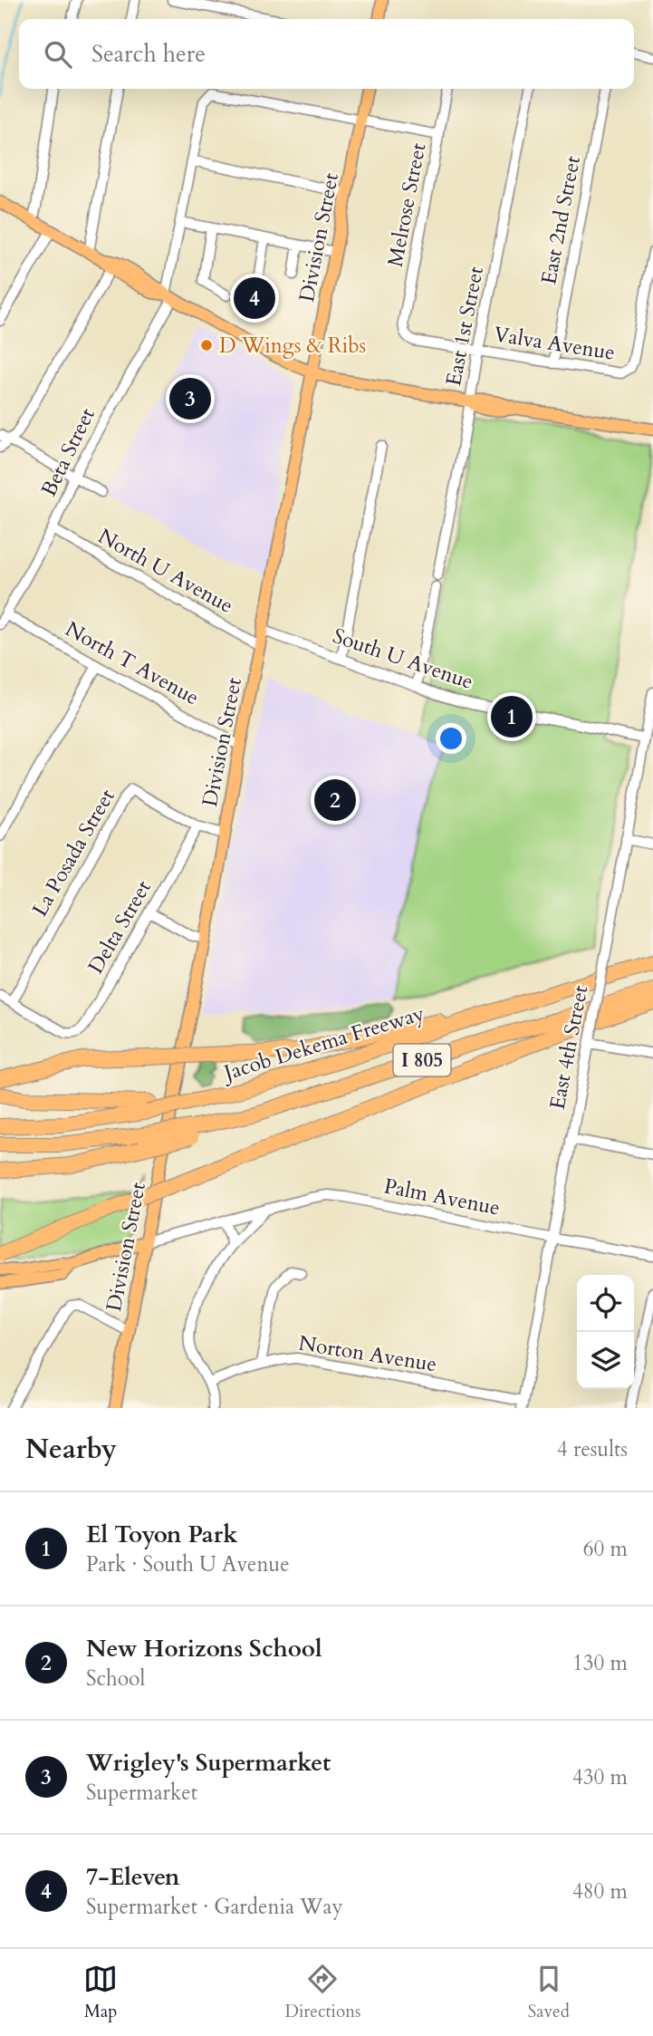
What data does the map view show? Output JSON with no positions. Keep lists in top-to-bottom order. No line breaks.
{"streets":{"highway":["Jacob Dekema Freeway","I 805"],"main road":["Division Street"],"street":["Melrose Street","East 2nd Street","East 1st Street","Valva Avenue","Beta Street","North U Avenue","South U Avenue","North T Avenue","La Posada Street","Delta Street","East 4th Street","Palm Avenue","Norton Avenue"]},"crossings":[["Melrose Street","Valva Avenue"],["East 2nd Street","Valva Avenue"],["Division Street","Beta Street"],["Division Street","North U Avenue"],["Division Street","South U Avenue"],["Division Street","North T Avenue"],["Division Street","Palm Avenue"],["East 1st Street","Valva Avenue"],["Beta Street","North U Avenue"],["Beta Street","North T Avenue"],["South U Avenue","East 4th Street"],["La Posada Street","Delta Street"],["East 4th Street","Palm Avenue"],["East 4th Street","Norton Avenue"]],"places":["D Wings & Ribs"],"page":{"search":"Search here","pins":["4","3","1","2"],"heading":["Nearby","4 results"],"list":[{"mark":"1","name":"El Toyon Park","note":"Park · South U Avenue","value":"60 m"},{"mark":"2","name":"New Horizons School","note":"School","value":"130 m"},{"mark":"3","name":"Wrigley's Supermarket","note":"Supermarket","value":"430 m"},{"mark":"4","name":"7-Eleven","note":"Supermarket · Gardenia Way","value":"480 m"}],"nav":["Map","Directions","Saved"]}}
